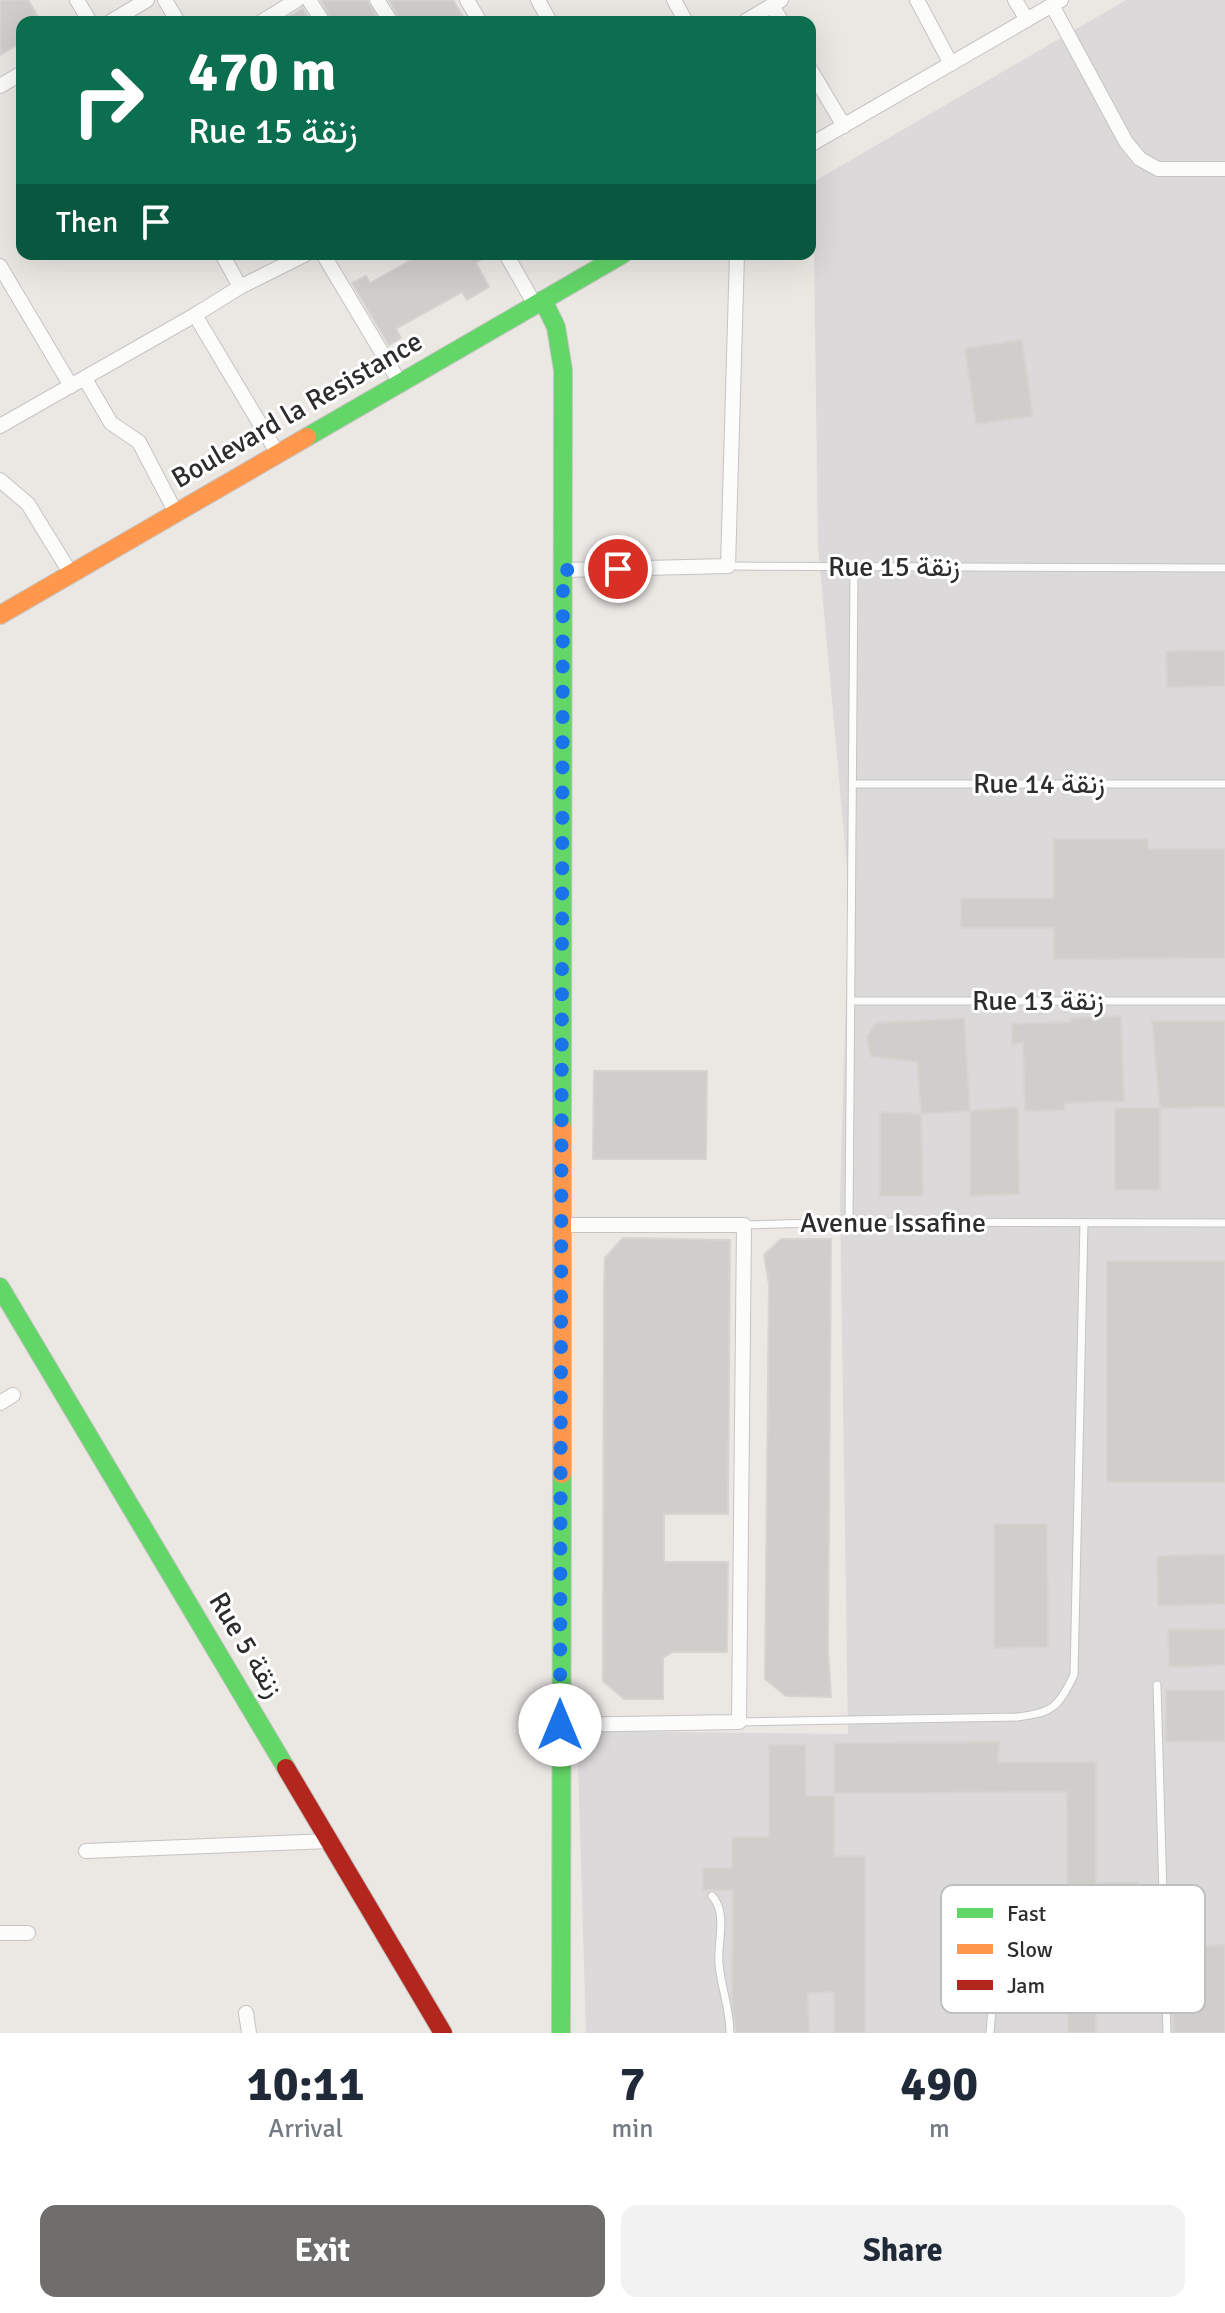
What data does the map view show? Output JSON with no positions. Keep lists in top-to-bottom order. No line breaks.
{"streets":{"street":["Boulevard la Resistance","Rue 15 زنقة","Avenue Issafine","Rue 5 زنقة"],"lane":["Rue 14 زنقة","Rue 13 زنقة"]},"legend":["Fast","Slow","Jam"],"page":{"turn":["470 m","Rue 15 زنقة"],"then":"Then","eta":["10:11","Arrival","7","min","490","m"],"buttons":["Exit","Share"]}}
